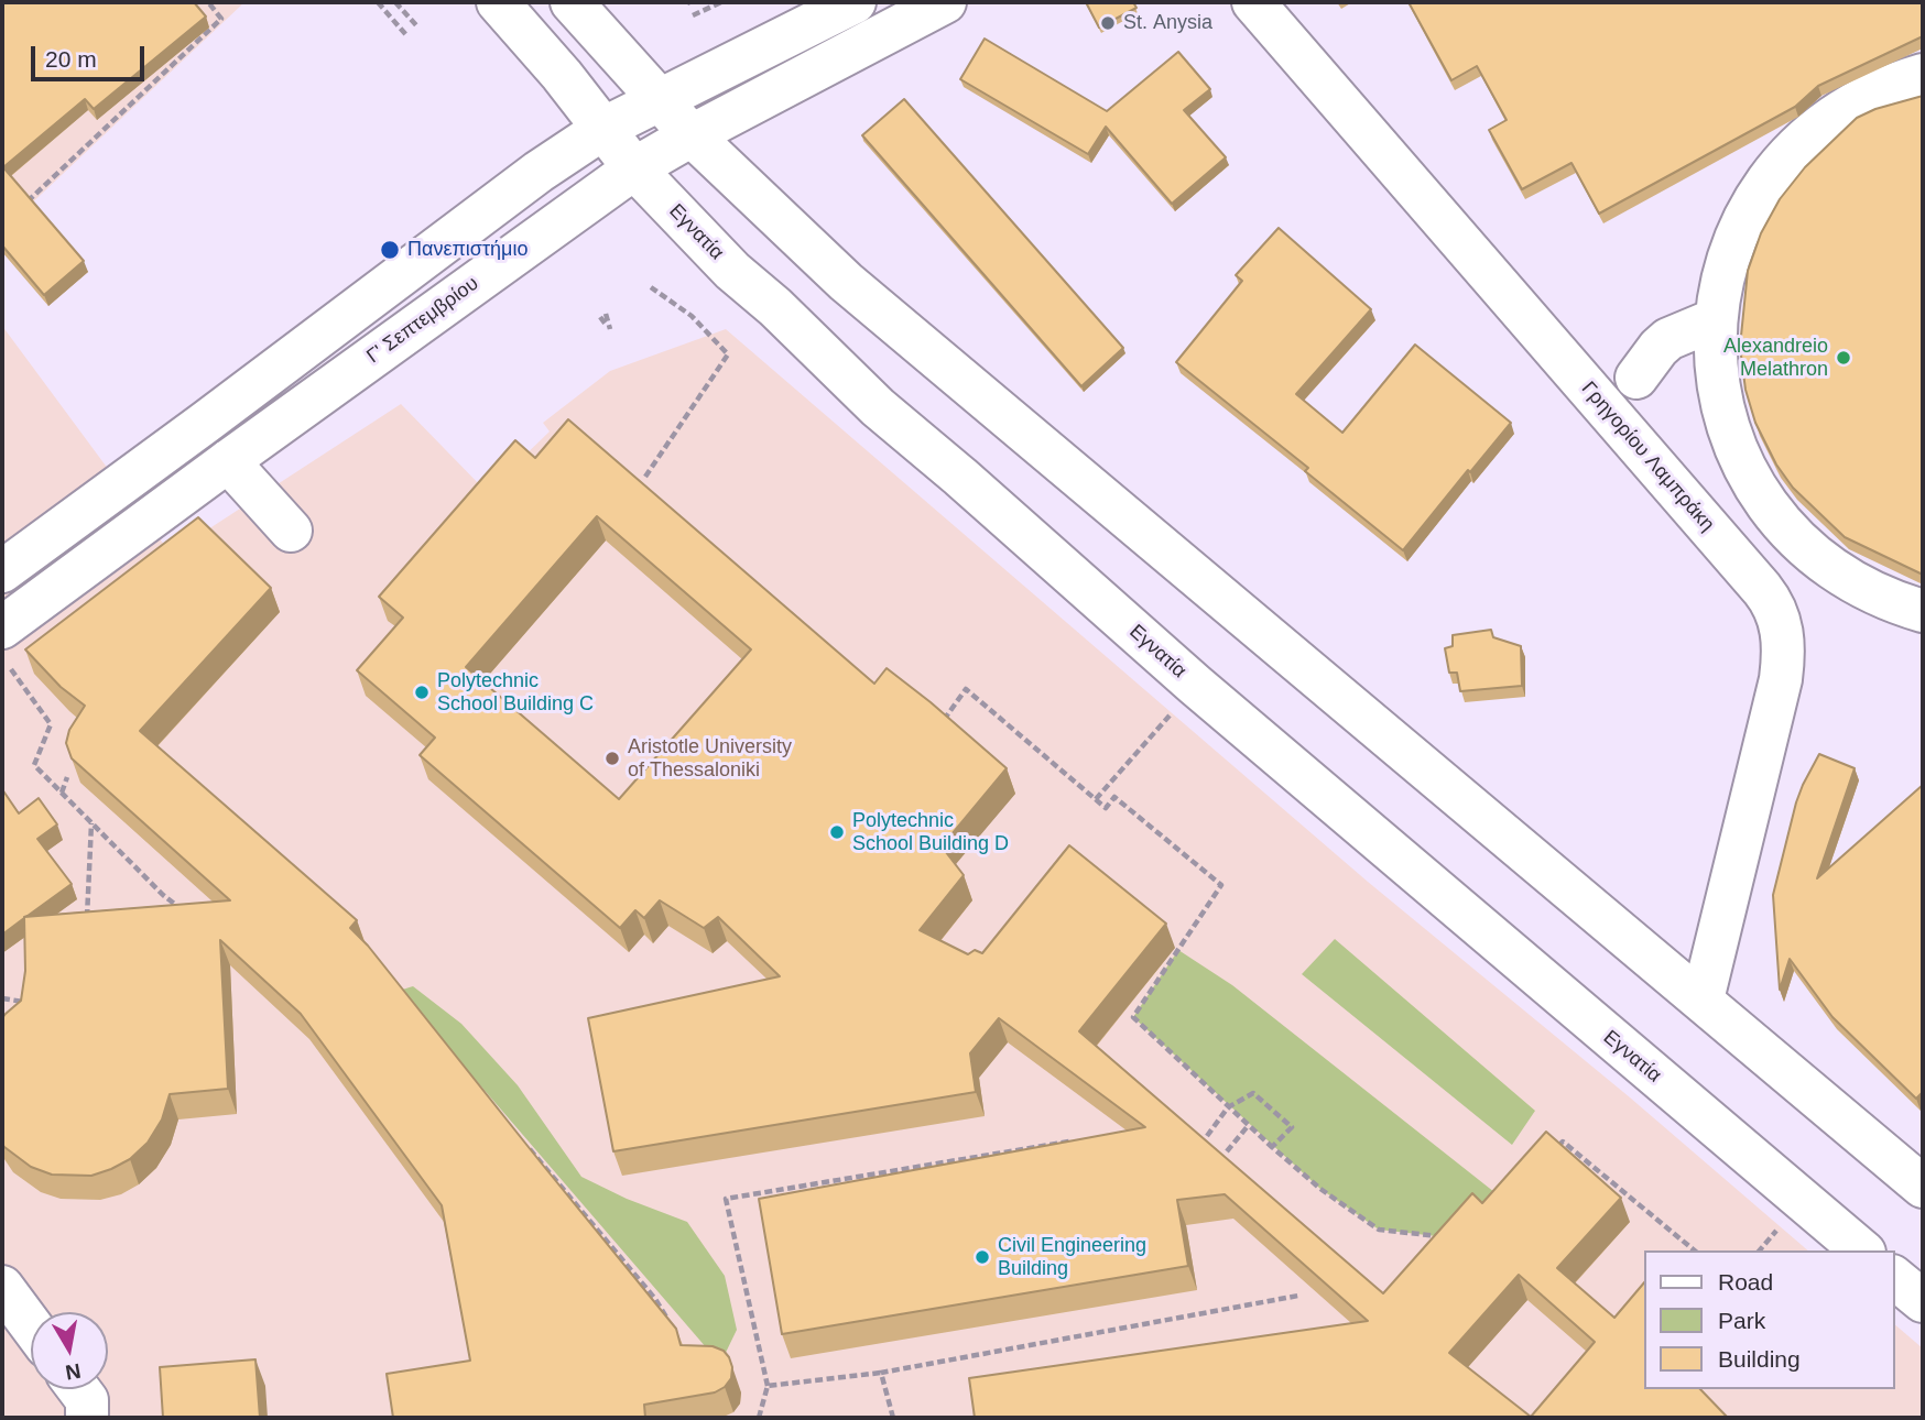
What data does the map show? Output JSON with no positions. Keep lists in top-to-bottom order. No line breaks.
{"streets":{"main road":["Εγνατία","Γ' Σεπτεμβρίου","Γρηγορίου Λαμπράκη"]},"crossings":[["Εγνατία","Γ' Σεπτεμβρίου"]],"places":["St. Anysia","Πανεπιστήμιο","Alexandreio Melathron","Polytechnic School Building C","Aristotle University of Thessaloniki","Polytechnic School Building D","Civil Engineering Building"],"legend":["Road","Park","Building"],"scale_bar":"20 m","north":"bottom"}
